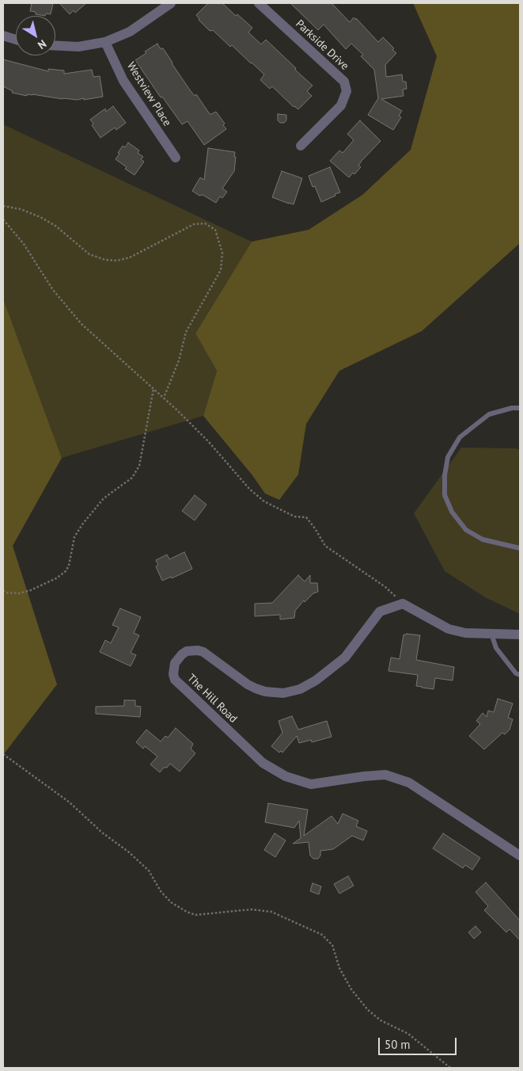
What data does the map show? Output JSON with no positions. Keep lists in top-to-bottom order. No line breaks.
{"streets":{"street":["Parkside Drive","Westview Place","The Hill Road"]},"scale_bar":"50 m","north":"bottom right"}
